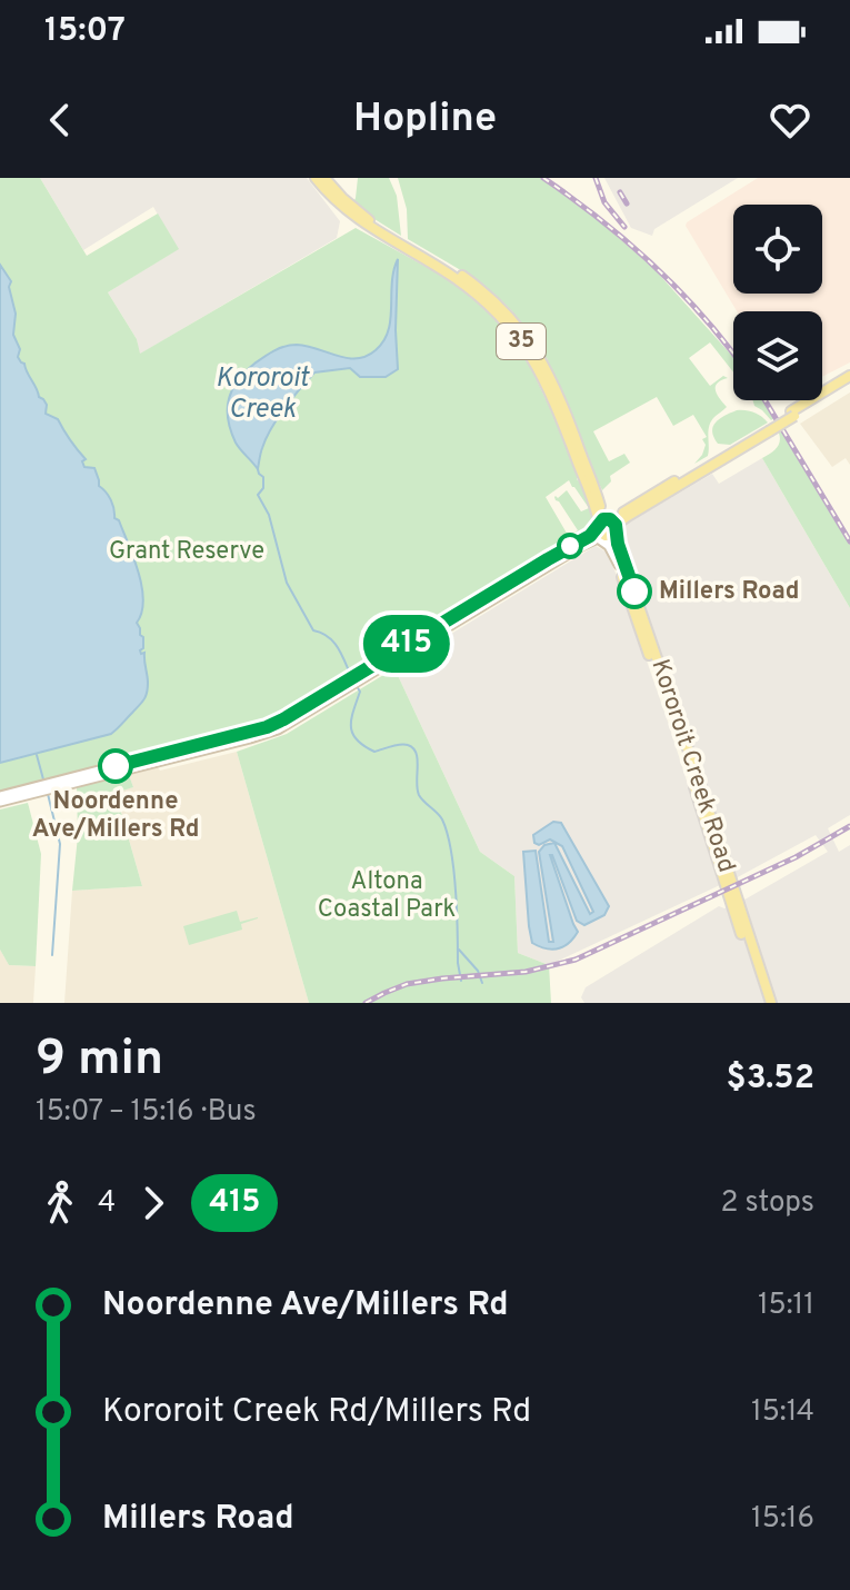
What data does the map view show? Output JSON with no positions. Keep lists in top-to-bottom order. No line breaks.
{"streets":{"main road":["35","Kororoit Creek Road"]},"water":["Kororoit Creek"],"parks":["Grant Reserve","Altona Coastal Park"],"places":["Millers Road","Noordenne Ave/Millers Rd"],"lines":["bus line 415"],"page":{"status":"15:07","header":"Hopline","on_map":"415","heading":["9 min","15:07 – 15:16 · Bus","$3.52"],"legs":["4","415","2 stops"],"list":[{"name":"Noordenne Ave/Millers Rd","value":"15:11"},{"name":"Kororoit Creek Rd/Millers Rd","value":"15:14"},{"name":"Millers Road","value":"15:16"}]}}
